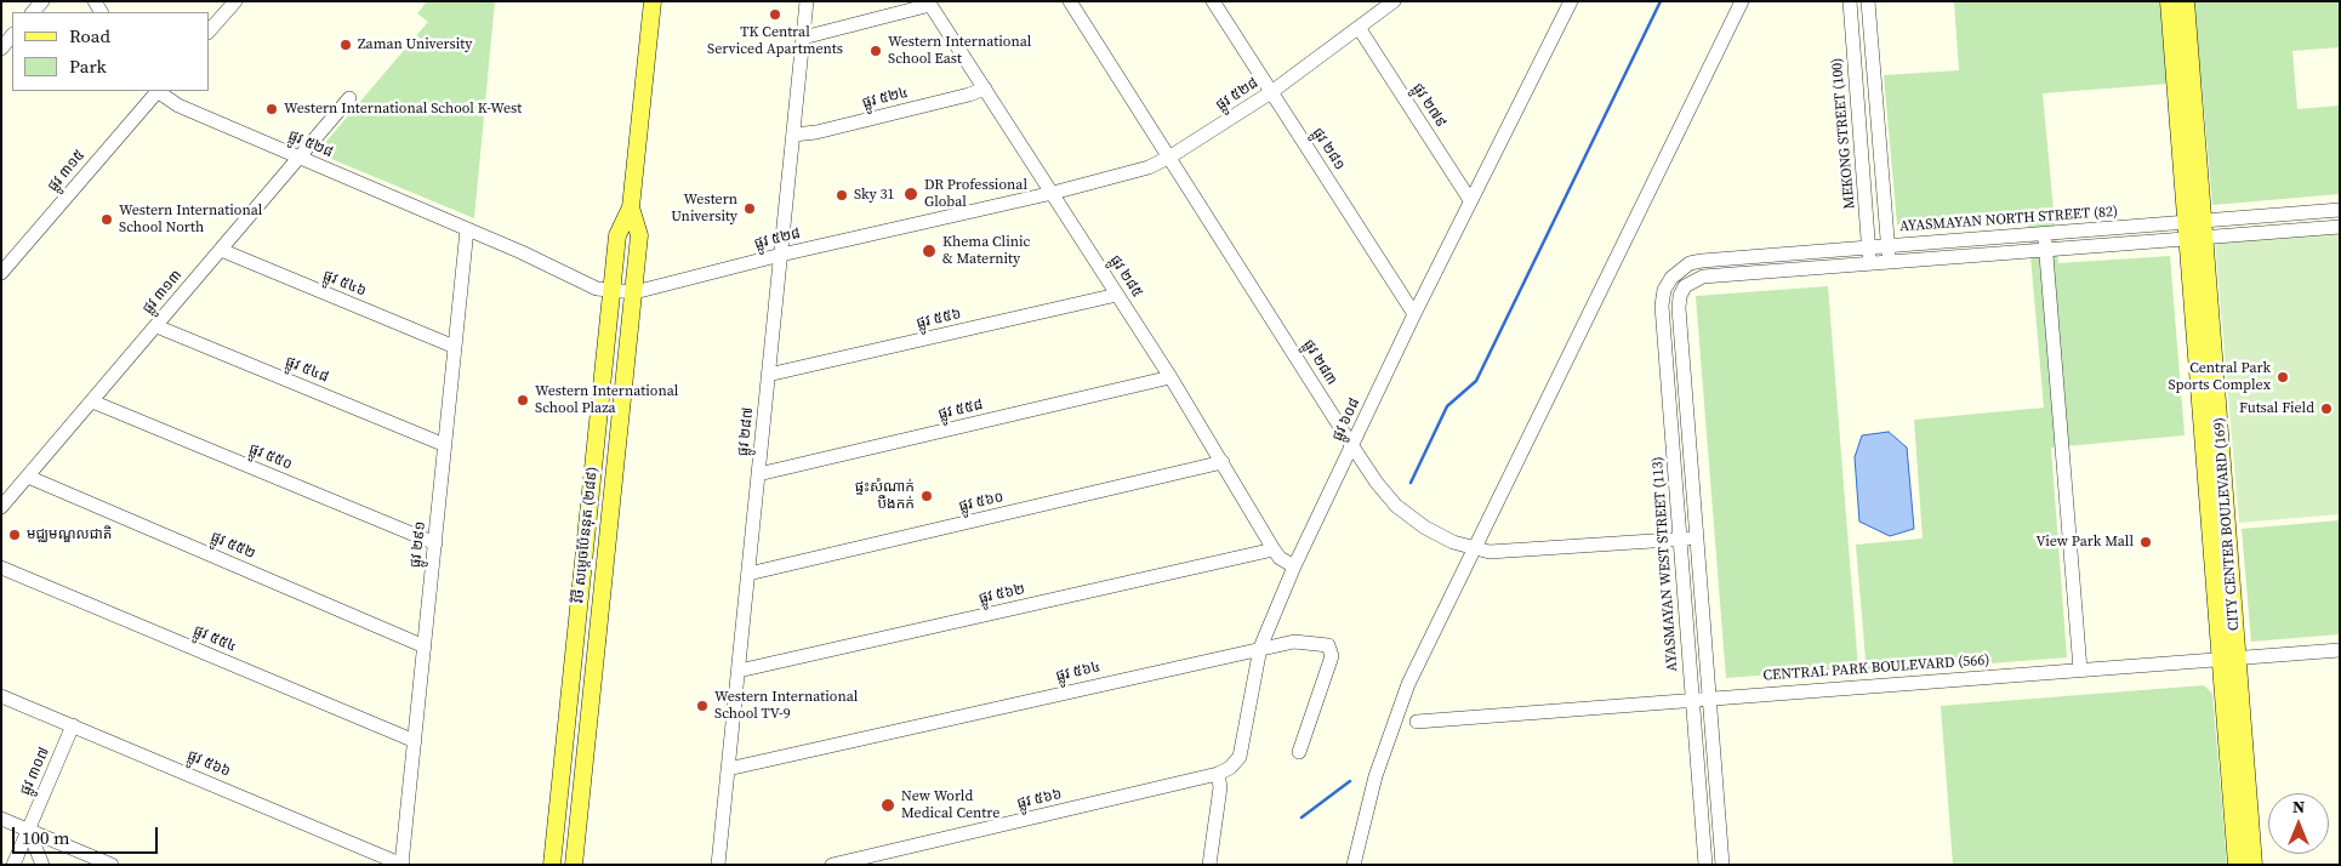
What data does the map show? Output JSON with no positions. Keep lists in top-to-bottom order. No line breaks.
{"streets":{"main road":["CITY CENTER BOULEVARD (169)","វិថី សម្តេចប៉ែននុត (២៨៩)"],"street":["ផ្លូវ ៥២៨","ផ្លូវ ៥២៤","ផ្លូវ ២៧៩","MEKONG STREET (100)","ផ្លូវ ២៨១","ផ្លូវ ៣១៥","AYASMAYAN NORTH STREET (82)","ផ្លូវ ២៨៥","ផ្លូវ ៥៤៦","ផ្លូវ ៣១៣","ផ្លូវ ៥៥៦","ផ្លូវ ២៨៣","ផ្លូវ ៥៤៨","ផ្លូវ ៥៥៨","ផ្លូវ ៦០៨","ផ្លូវ ២៨៧","ផ្លូវ ៥៥០","ផ្លូវ ៥៦០","ផ្លូវ ២៩១","ផ្លូវ ៥៥២","AYASMAYAN WEST STREET (113)","ផ្លូវ ៥៦២","ផ្លូវ ៥៥៤","CENTRAL PARK BOULEVARD (566)","ផ្លូវ ៥៦៤","ផ្លូវ ៥៦៦","ផ្លូវ ៣០៧"]},"crossings":[["ផ្លូវ ៥២៨","ផ្លូវ ២៧៩"],["ផ្លូវ ៥២៨","ផ្លូវ ២៨១"],["ផ្លូវ ៥២៨","ផ្លូវ ២៨៥"],["ផ្លូវ ៥២៨","ផ្លូវ ៣១៣"],["ផ្លូវ ៥២៨","ផ្លូវ ២៨៣"],["ផ្លូវ ៥២៨","ផ្លូវ ២៨៧"],["ផ្លូវ ៥២៨","វិថី សម្តេចប៉ែននុត (២៨៩)"],["ផ្លូវ ៥២៨","ផ្លូវ ២៩១"],["ផ្លូវ ៥២៤","ផ្លូវ ២៨៥"],["ផ្លូវ ៥២៤","ផ្លូវ ២៨៧"],["ផ្លូវ ២៧៩","ផ្លូវ ៦០៨"],["MEKONG STREET (100)","AYASMAYAN NORTH STREET (82)"],["ផ្លូវ ២៨១","ផ្លូវ ៦០៨"],["AYASMAYAN NORTH STREET (82)","CITY CENTER BOULEVARD (169)"],["AYASMAYAN NORTH STREET (82)","AYASMAYAN WEST STREET (113)"],["ផ្លូវ ២៨៥","ផ្លូវ ៥៥៦"],["ផ្លូវ ២៨៥","ផ្លូវ ៥៥៨"],["ផ្លូវ ២៨៥","ផ្លូវ ៦០៨"],["ផ្លូវ ២៨៥","ផ្លូវ ៥៦០"],["ផ្លូវ ២៨៥","ផ្លូវ ៥៦២"],["ផ្លូវ ៥៤៦","ផ្លូវ ៣១៣"],["ផ្លូវ ៥៤៦","ផ្លូវ ២៩១"],["ផ្លូវ ៣១៣","ផ្លូវ ៥៤៨"],["ផ្លូវ ៣១៣","ផ្លូវ ៥៥០"],["ផ្លូវ ៣១៣","ផ្លូវ ៥៥២"],["ផ្លូវ ៥៥៦","ផ្លូវ ២៨៧"],["ផ្លូវ ២៨៣","ផ្លូវ ៦០៨"],["ផ្លូវ ២៨៣","AYASMAYAN WEST STREET (113)"],["ផ្លូវ ៥៤៨","ផ្លូវ ២៩១"],["ផ្លូវ ៥៥៨","ផ្លូវ ២៨៧"],["ផ្លូវ ៦០៨","ផ្លូវ ៥៦៤"],["ផ្លូវ ៦០៨","ផ្លូវ ៥៦៦"],["ផ្លូវ ២៨៧","ផ្លូវ ៥៦០"],["ផ្លូវ ២៨៧","ផ្លូវ ៥៦២"],["ផ្លូវ ២៨៧","ផ្លូវ ៥៦៤"],["ផ្លូវ ៥៥០","ផ្លូវ ២៩១"],["CITY CENTER BOULEVARD (169)","CENTRAL PARK BOULEVARD (566)"],["ផ្លូវ ២៩១","ផ្លូវ ៥៥២"],["ផ្លូវ ២៩១","ផ្លូវ ៥៥៤"],["ផ្លូវ ២៩១","ផ្លូវ ៥៦៦"],["AYASMAYAN WEST STREET (113)","CENTRAL PARK BOULEVARD (566)"],["ផ្លូវ ៥៦៦","ផ្លូវ ៣០៧"]],"places":["TK Central Serviced Apartments","Zaman University","Western International School East","Western International School K-West","DR Professional Global","Sky 31","Western University","Western International School North","Khema Clinic & Maternity","Central Park Sports Complex","Western International School Plaza","Futsal Field","ផ្ទះសំណាក់ បឹងកក់","មជ្ឈមណ្ឌលជាតិ","View Park Mall","Western International School TV-9","New World Medical Centre"],"legend":["Road","Park"],"scale_bar":"100 m","north":"top"}
